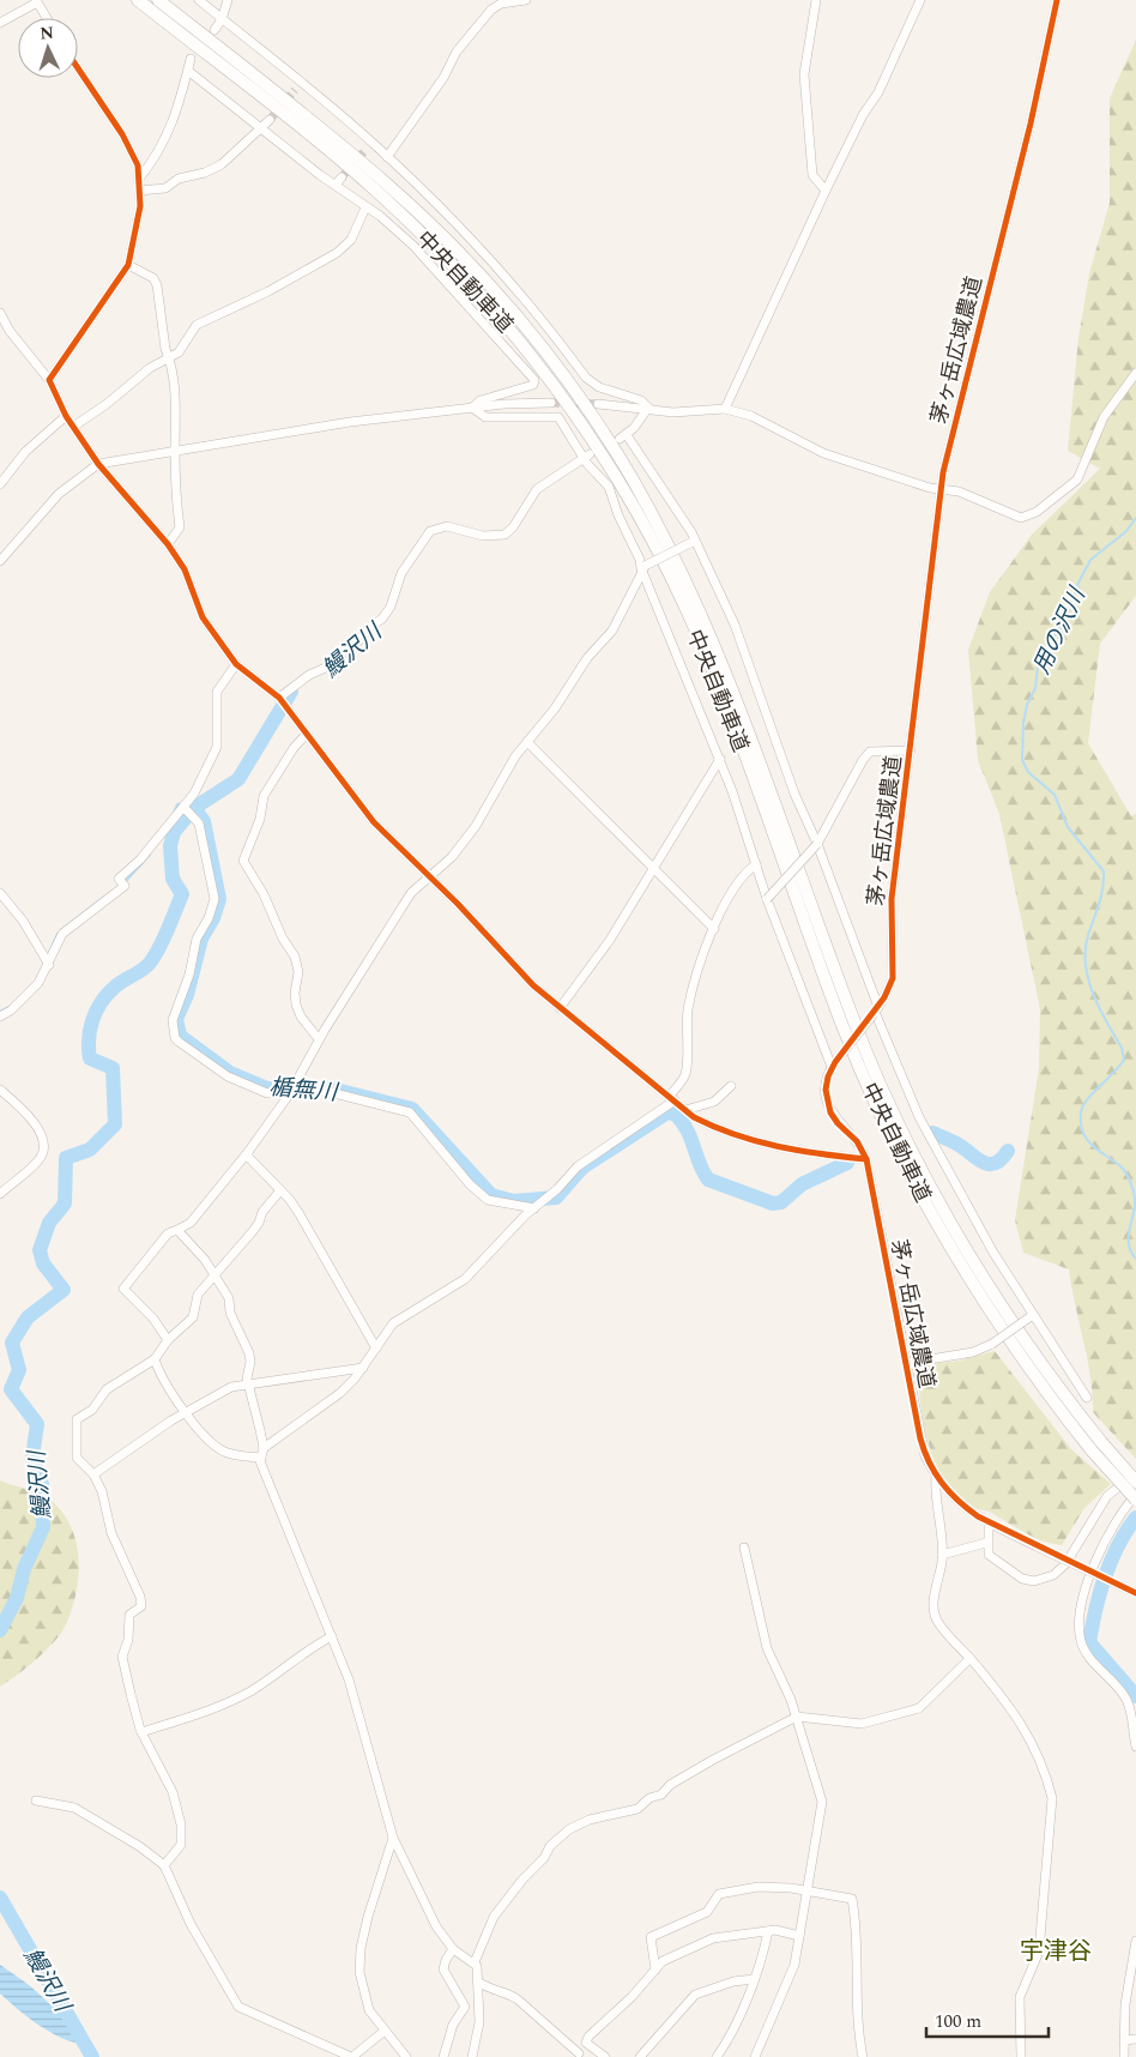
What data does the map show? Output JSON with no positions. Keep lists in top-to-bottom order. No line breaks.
{"streets":{"highway":["中央自動車道"],"street":["茅ヶ岳広域農道"]},"districts":["宇津谷"],"water":["用の沢川","鰻沢川","楯無川"],"scale_bar":"100 m","north":"top"}
